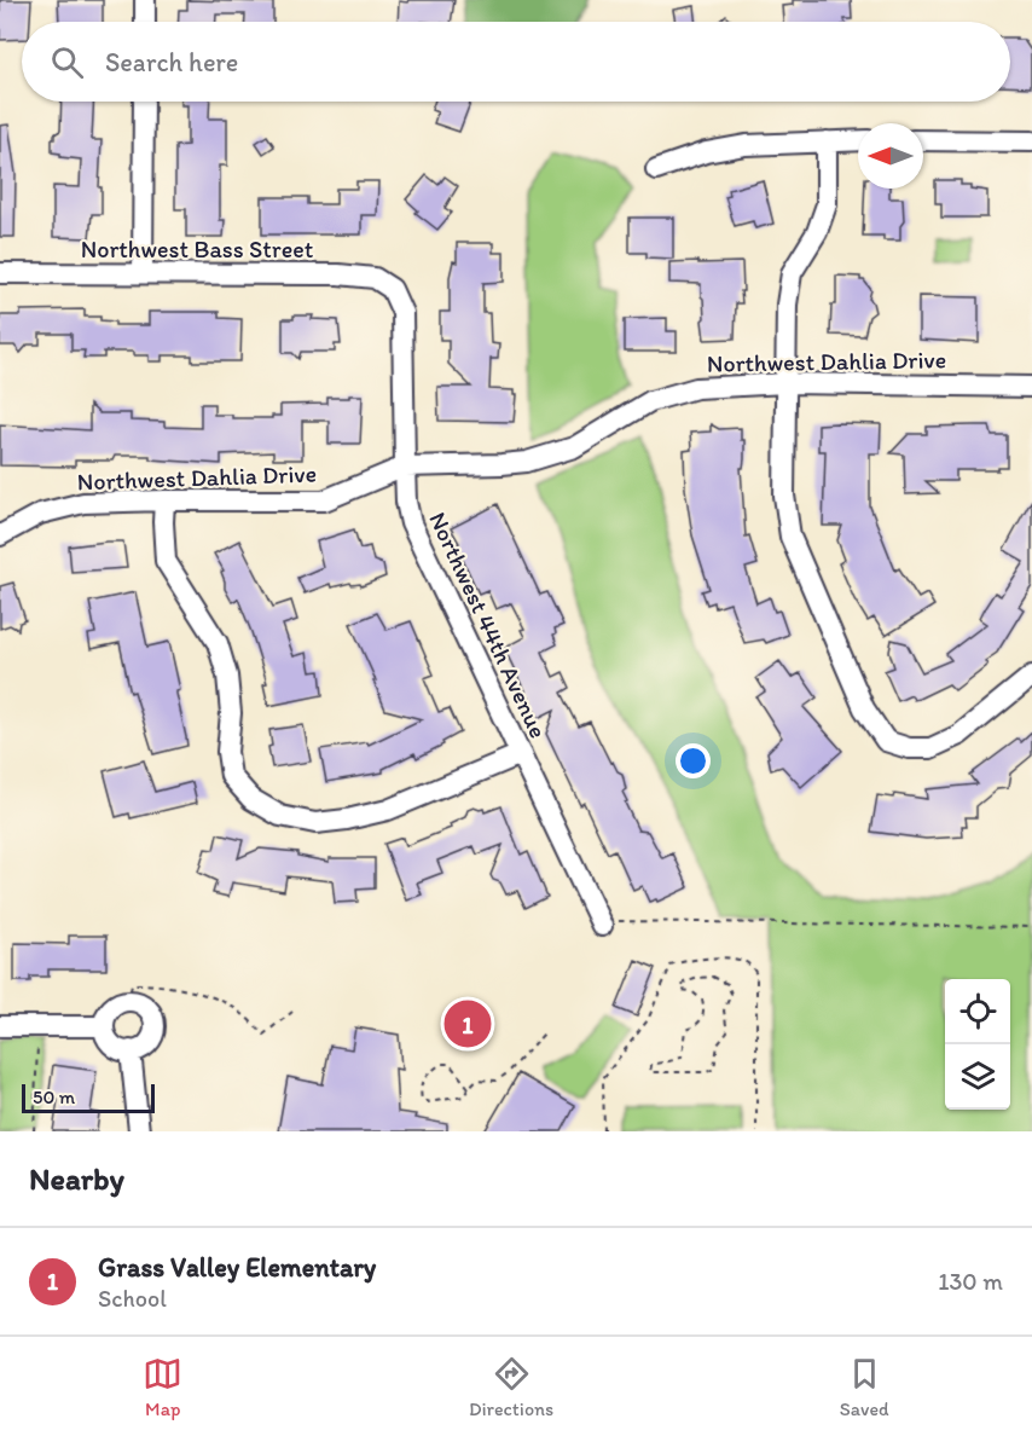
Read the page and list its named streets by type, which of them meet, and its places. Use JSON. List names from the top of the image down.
{
  "streets": {
    "street": ["Northwest Bass Street", "Northwest Dahlia Drive", "Northwest 44th Avenue"]
  },
  "crossings": [
    ["Northwest Bass Street", "Northwest 44th Avenue"],
    ["Northwest Dahlia Drive", "Northwest 44th Avenue"]
  ],
  "scale_bar": "50 m",
  "north": "left",
  "page": {
    "search": "Search here",
    "pins": "1",
    "scale": "50 m",
    "heading": "Nearby",
    "list": [
      {
        "mark": "1",
        "name": "Grass Valley Elementary",
        "note": "School",
        "value": "130 m"
      }
    ],
    "nav": ["Map", "Directions", "Saved"]
  }
}
